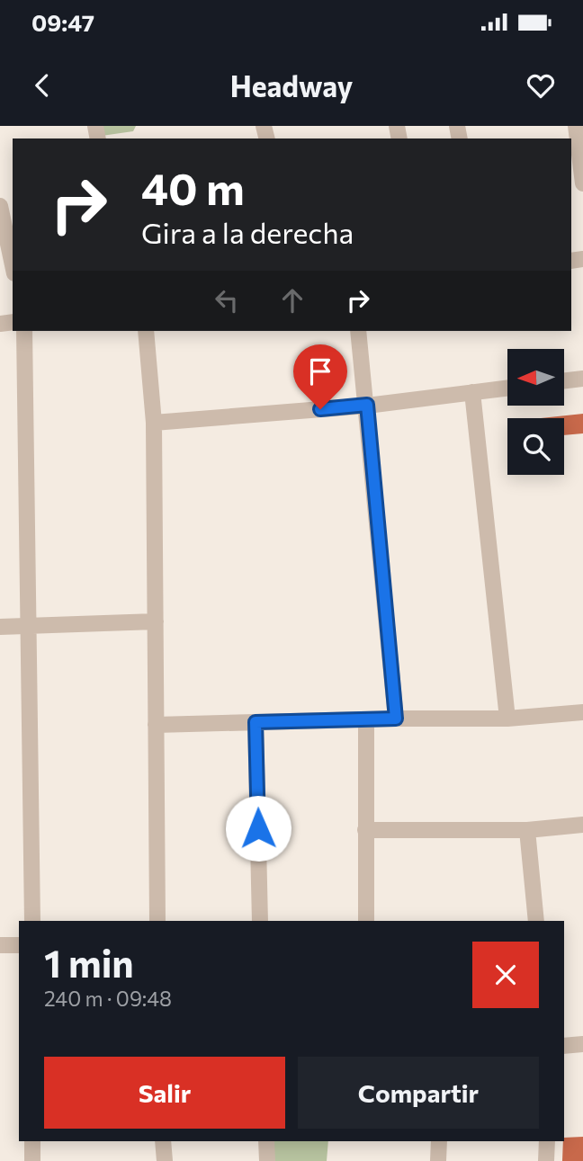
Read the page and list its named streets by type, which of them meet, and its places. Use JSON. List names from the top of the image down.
{
  "north": "left",
  "page": {
    "status": "09:47",
    "header": "Headway",
    "turn": ["40 m", "Gira a la derecha"],
    "heading": ["1 min", "240 m · 09:48"],
    "buttons": ["Salir", "Compartir"]
  }
}
